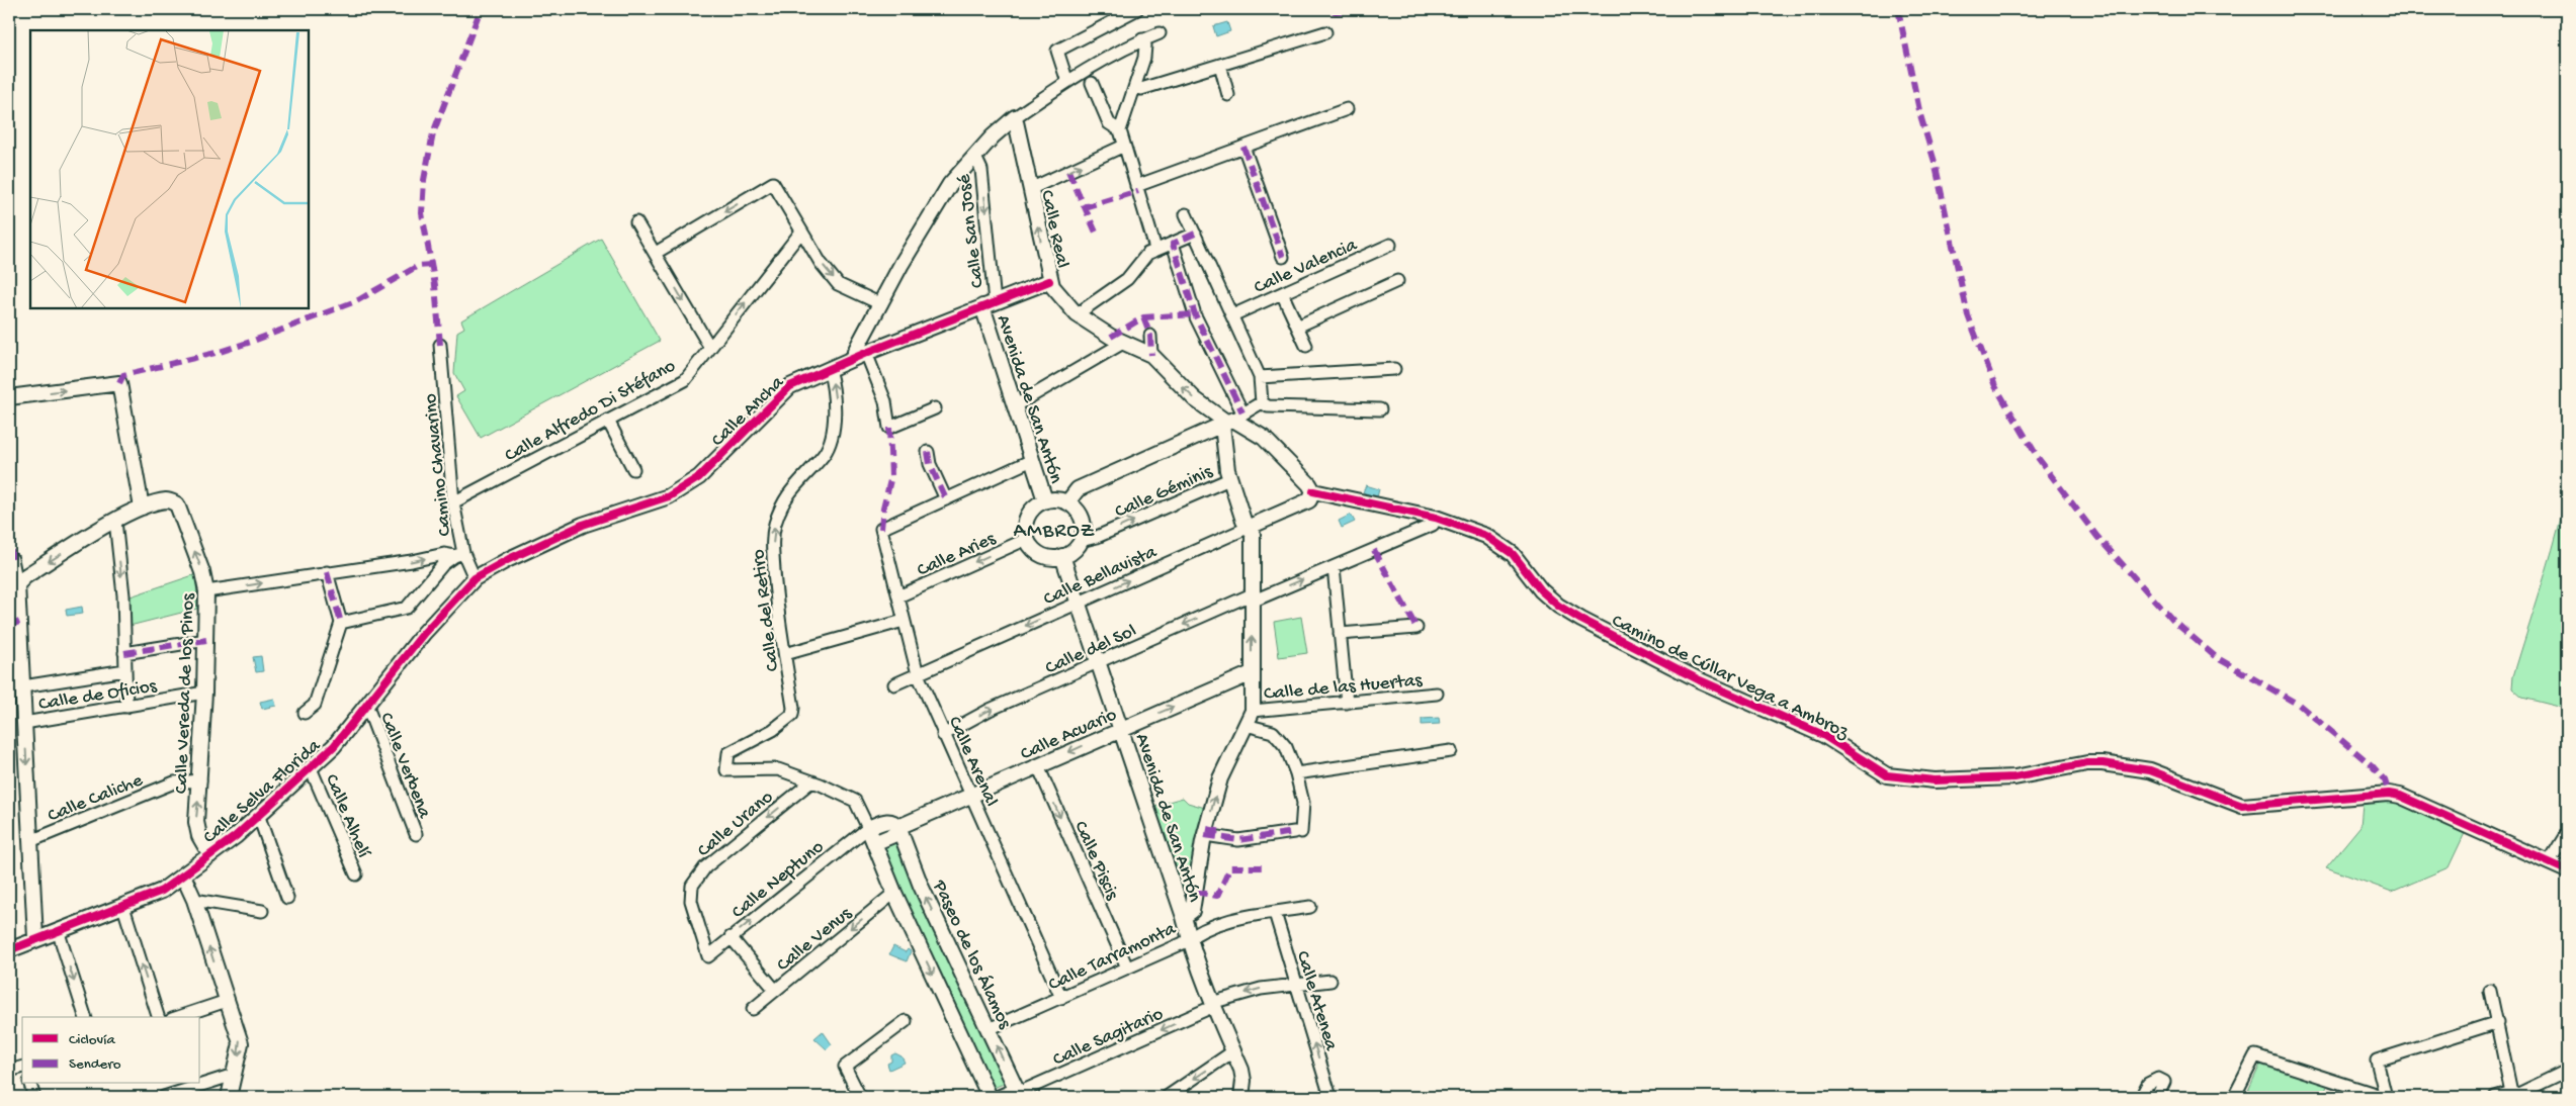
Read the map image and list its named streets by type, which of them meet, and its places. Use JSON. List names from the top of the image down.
{
  "streets": {
    "street": [
      "Calle Real",
      "Calle San José",
      "Calle Valencia",
      "Avenida de San Antón",
      "Calle Alfredo Di Stéfano",
      "Calle Ancha",
      "Camino Chavarino",
      "Calle Géminis",
      "Calle Aries",
      "Calle Bellavista",
      "Calle del Retiro",
      "Calle del Sol",
      "Camino de Cúllar Vega a Ambroz",
      "Calle de las Huertas",
      "Calle de Oficios",
      "Calle Vereda de los Pinos",
      "Calle Acuario",
      "Calle Arenal",
      "Calle Verbena",
      "Calle Selva Florida",
      "Calle Caliche",
      "Calle Alhelí",
      "Calle Urano",
      "Calle Piscis",
      "Calle Neptuno",
      "Calle Venus",
      "Paseo de los Álamos",
      "Calle Tarramonta",
      "Calle Atenea",
      "Calle Sagitario"
    ]
  },
  "crossings": [
    ["Calle Real", "Calle Ancha"],
    ["Calle Real", "Calle Bellavista"],
    ["Calle Real", "Camino de Cúllar Vega a Ambroz"],
    ["Calle San José", "Avenida de San Antón"],
    ["Calle San José", "Calle Ancha"],
    ["Avenida de San Antón", "Calle Ancha"],
    ["Avenida de San Antón", "Calle Géminis"],
    ["Avenida de San Antón", "Calle Aries"],
    ["Avenida de San Antón", "Calle Bellavista"],
    ["Avenida de San Antón", "Calle del Sol"],
    ["Avenida de San Antón", "Calle Acuario"],
    ["Avenida de San Antón", "Calle Tarramonta"],
    ["Avenida de San Antón", "Calle Sagitario"],
    ["Calle Alfredo Di Stéfano", "Camino Chavarino"],
    ["Calle Ancha", "Camino Chavarino"],
    ["Calle Ancha", "Calle del Retiro"],
    ["Calle Ancha", "Calle Selva Florida"],
    ["Camino Chavarino", "Calle Selva Florida"],
    ["Calle Géminis", "Calle Aries"],
    ["Calle Aries", "Calle Arenal"],
    ["Calle Bellavista", "Camino de Cúllar Vega a Ambroz"],
    ["Calle Bellavista", "Calle Arenal"],
    ["Calle del Retiro", "Calle Urano"],
    ["Calle del Sol", "Camino de Cúllar Vega a Ambroz"],
    ["Calle del Sol", "Calle Arenal"],
    ["Calle de Oficios", "Calle Vereda de los Pinos"],
    ["Calle Vereda de los Pinos", "Calle Selva Florida"],
    ["Calle Vereda de los Pinos", "Calle Caliche"],
    ["Calle Acuario", "Calle Arenal"],
    ["Calle Acuario", "Calle Piscis"],
    ["Calle Acuario", "Paseo de los Álamos"],
    ["Calle Arenal", "Calle Tarramonta"],
    ["Calle Verbena", "Calle Selva Florida"],
    ["Calle Selva Florida", "Calle Alhelí"],
    ["Calle Urano", "Calle Neptuno"],
    ["Calle Piscis", "Calle Tarramonta"],
    ["Paseo de los Álamos", "Calle Tarramonta"],
    ["Paseo de los Álamos", "Calle Sagitario"],
    ["Calle Tarramonta", "Calle Atenea"],
    ["Calle Atenea", "Calle Sagitario"]
  ],
  "one_way": [
    "Calle San José",
    "Calle del Retiro",
    "Calle Vereda de los Pinos",
    "Calle Urano",
    "Calle Piscis",
    "Calle Neptuno",
    "Calle Venus",
    "Calle Atenea",
    "Calle Sagitario"
  ],
  "districts": ["AMBROZ"],
  "legend": ["Ciclovía", "Sendero"]
}
